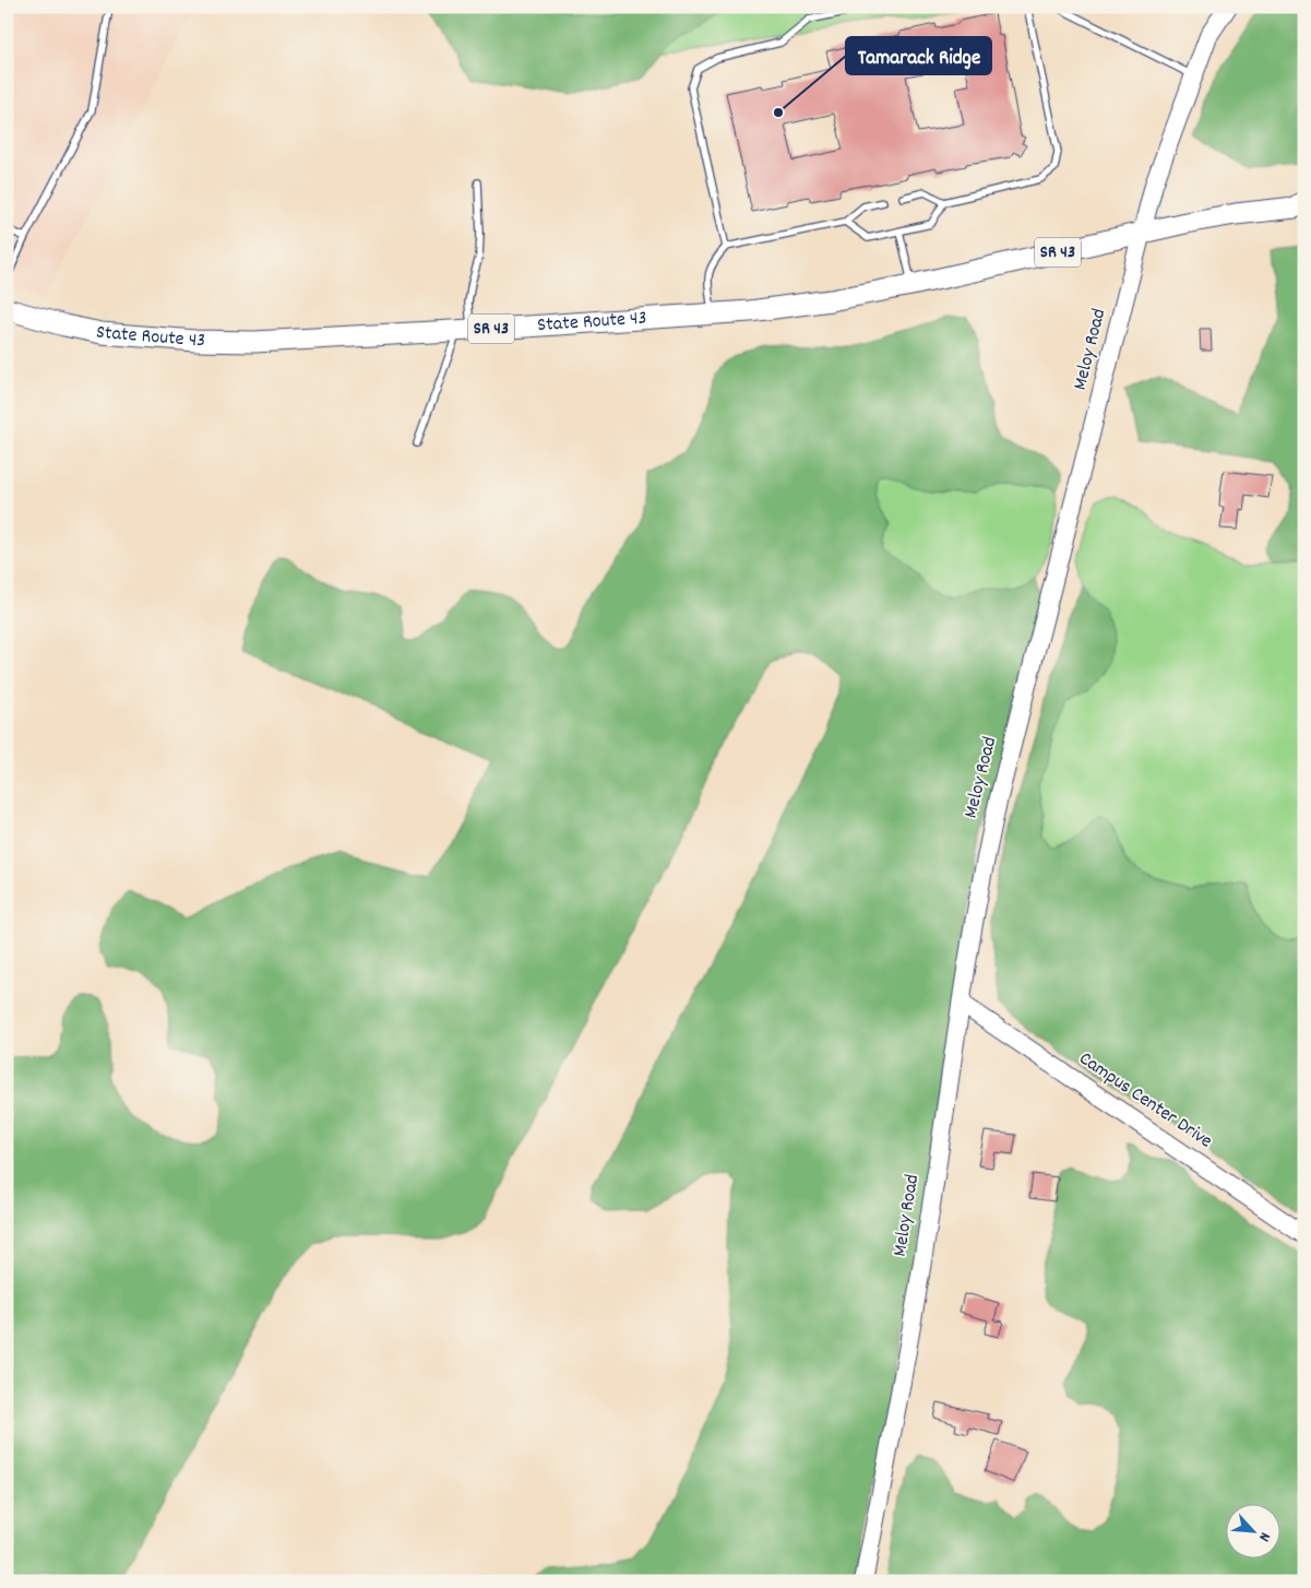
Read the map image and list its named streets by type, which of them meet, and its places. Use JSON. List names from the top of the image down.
{
  "streets": {
    "main road": ["SR 43", "State Route 43"],
    "street": ["Meloy Road", "Campus Center Drive"]
  },
  "crossings": [
    ["SR 43", "State Route 43"],
    ["SR 43", "Meloy Road"],
    ["State Route 43", "Meloy Road"],
    ["Meloy Road", "Campus Center Drive"]
  ],
  "places": ["Tamarack Ridge"],
  "north": "bottom right"
}
